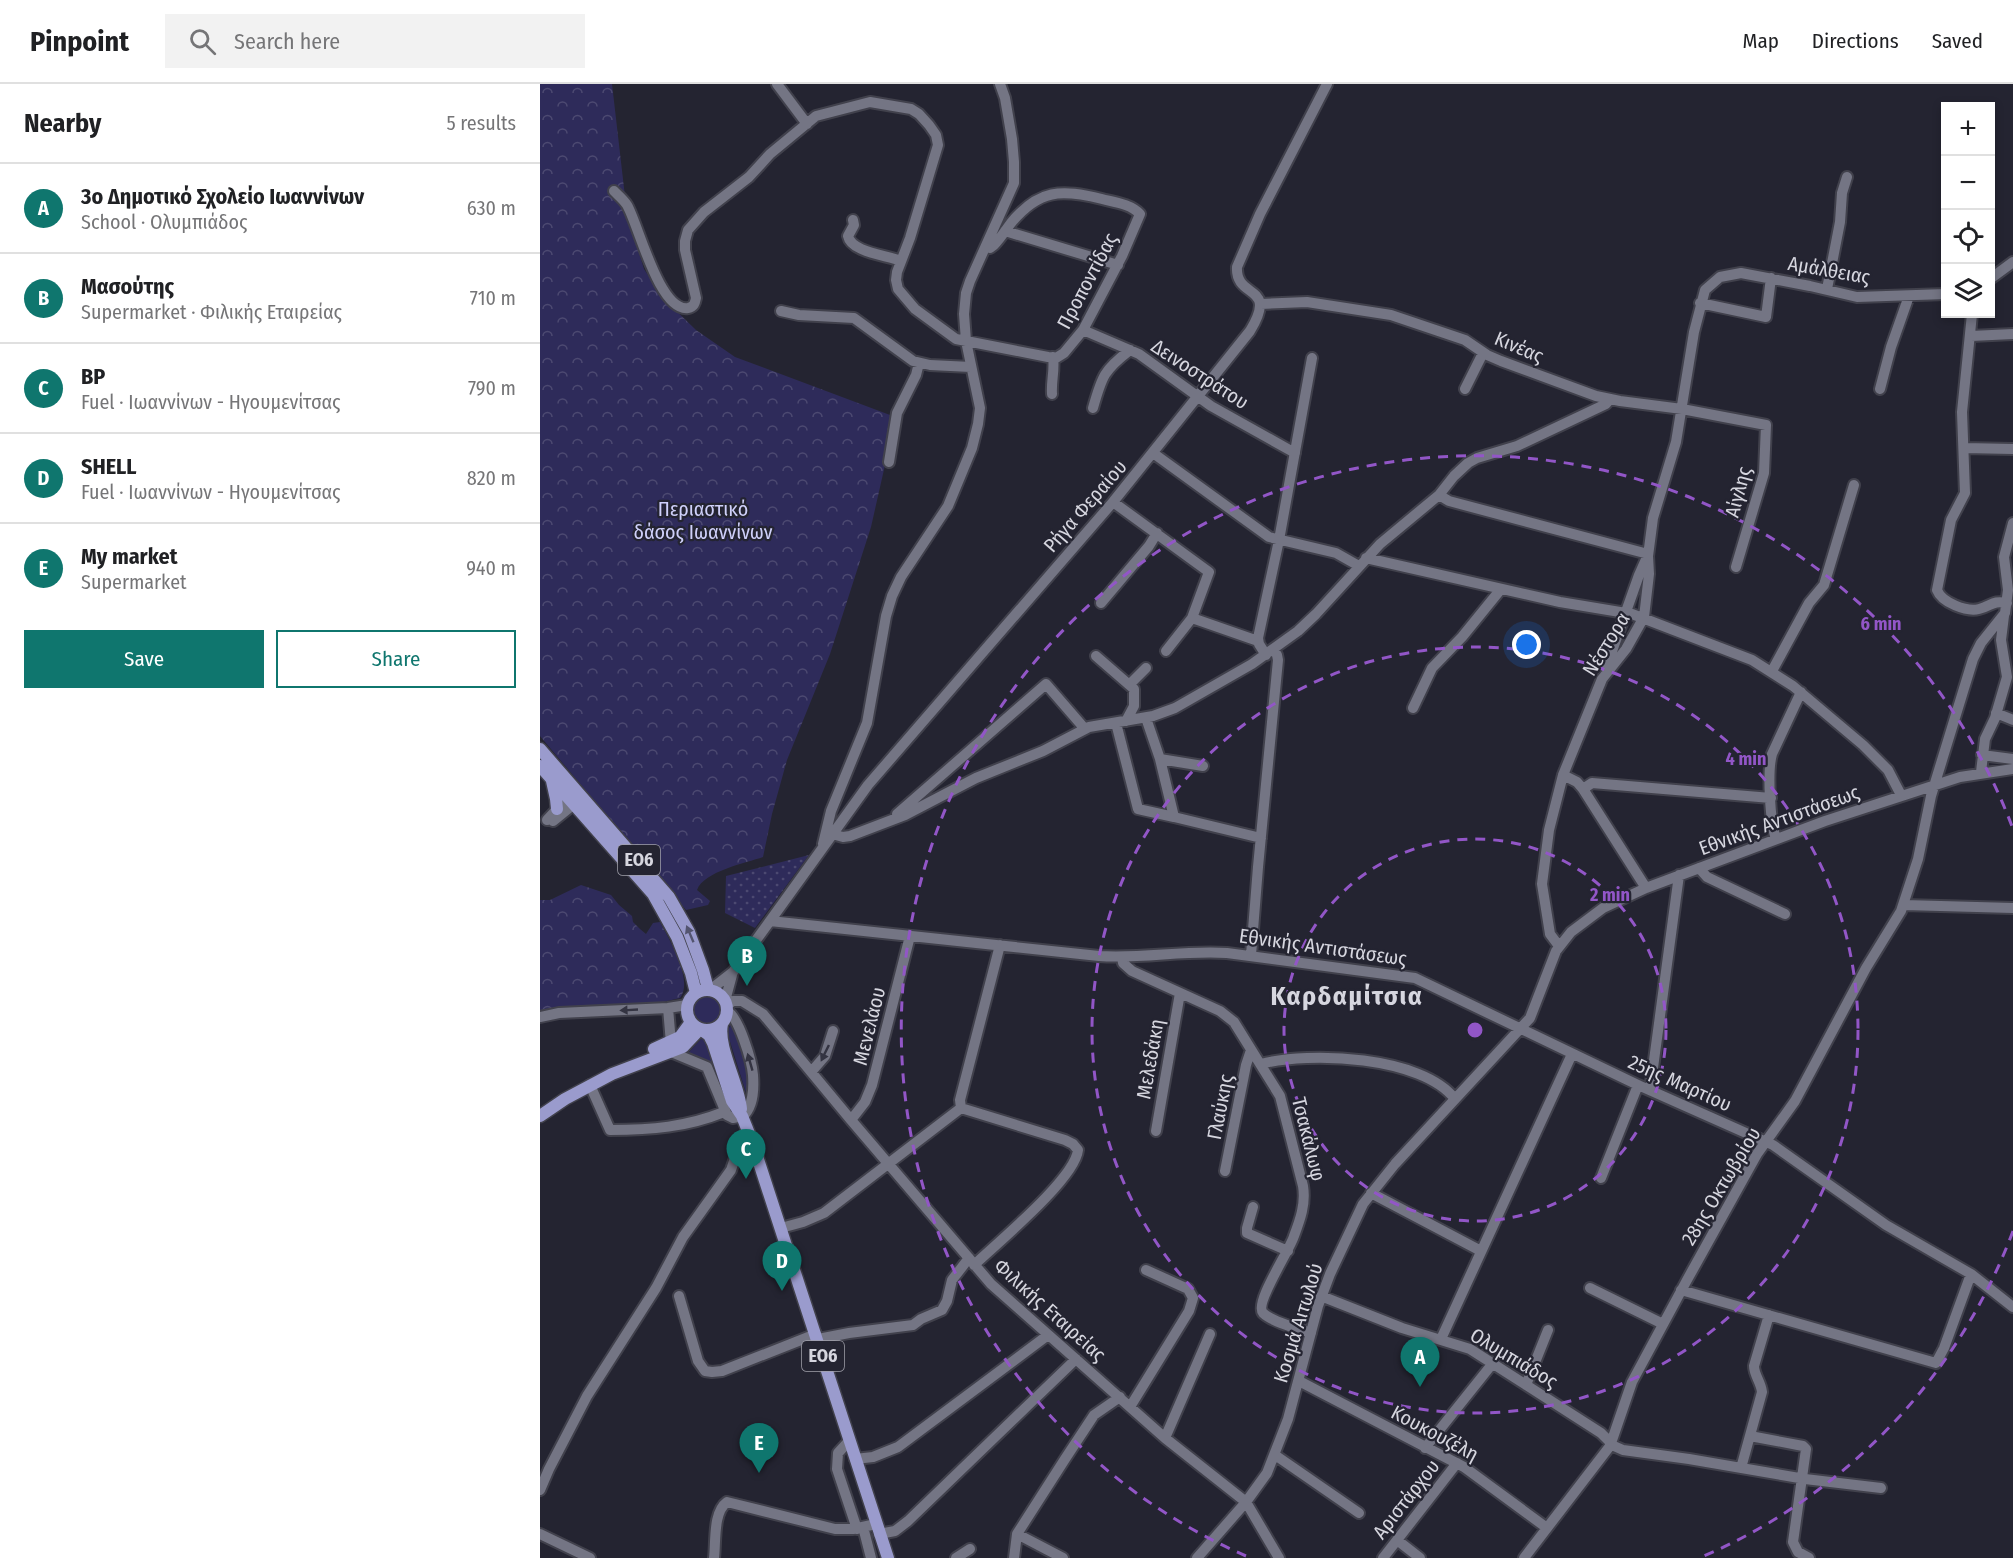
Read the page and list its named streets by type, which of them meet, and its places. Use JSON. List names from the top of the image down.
{
  "streets": {
    "main road": ["ΕΟ6"],
    "street": [
      "Αμάλθειας",
      "Προποντίδας",
      "Κινέας",
      "Δεινοστράτου",
      "Αίγλης",
      "Ρήγα Φεραίου",
      "Νέστορα",
      "Εθνικής Αντιστάσεως",
      "Μενελάου",
      "Μελεδάκη",
      "25ης Μαρτίου",
      "Γλαύκης",
      "Τσακάλωφ",
      "28ης Οκτωβρίου",
      "Φιλικής Εταιρείας",
      "Κοσμά Αιτωλού",
      "Ολυμπιάδος",
      "Κουκουζέλη",
      "Αριστάρχου"
    ]
  },
  "crossings": [
    ["Αμάλθειας", "Νέστορα"],
    ["Προποντίδας", "Δεινοστράτου"],
    ["Κινέας", "Αίγλης"],
    ["Κινέας", "Ρήγα Φεραίου"],
    ["Κινέας", "Νέστορα"],
    ["Δεινοστράτου", "Ρήγα Φεραίου"],
    ["Ρήγα Φεραίου", "Εθνικής Αντιστάσεως"],
    ["Νέστορα", "Εθνικής Αντιστάσεως"],
    ["Εθνικής Αντιστάσεως", "Μενελάου"],
    ["Εθνικής Αντιστάσεως", "25ης Μαρτίου"],
    ["Εθνικής Αντιστάσεως", "Τσακάλωφ"],
    ["Εθνικής Αντιστάσεως", "28ης Οκτωβρίου"],
    ["Εθνικής Αντιστάσεως", "Κοσμά Αιτωλού"],
    ["ΕΟ6", "Φιλικής Εταιρείας"],
    ["Μενελάου", "Φιλικής Εταιρείας"],
    ["Μελεδάκη", "Τσακάλωφ"],
    ["25ης Μαρτίου", "28ης Οκτωβρίου"],
    ["25ης Μαρτίου", "Κοσμά Αιτωλού"],
    ["Γλαύκης", "Τσακάλωφ"],
    ["Τσακάλωφ", "Κοσμά Αιτωλού"],
    ["28ης Οκτωβρίου", "Ολυμπιάδος"],
    ["28ης Οκτωβρίου", "Κουκουζέλη"],
    ["Φιλικής Εταιρείας", "Κοσμά Αιτωλού"],
    ["Κοσμά Αιτωλού", "Ολυμπιάδος"],
    ["Κοσμά Αιτωλού", "Κουκουζέλη"],
    ["Κουκουζέλη", "Αριστάρχου"]
  ],
  "districts": ["Καρδαμίτσια"],
  "parks": ["Περιαστικό δάσος Ιωαννίνων"],
  "page": {
    "header": "Pinpoint",
    "search": "Search here",
    "nav": ["Map", "Directions", "Saved"],
    "heading": ["Nearby", "5 results"],
    "map_buttons": ["+", "−"],
    "list": [
      {
        "mark": "A",
        "name": "3ο Δημοτικό Σχολείο Ιωαννίνων",
        "note": "School · Ολυμπιάδος",
        "value": "630 m"
      },
      {
        "mark": "B",
        "name": "Μασούτης",
        "note": "Supermarket · Φιλικής Εταιρείας",
        "value": "710 m"
      },
      {
        "mark": "C",
        "name": "BP",
        "note": "Fuel · Ιωαννίνων - Ηγουμενίτσας",
        "value": "790 m"
      },
      {
        "mark": "D",
        "name": "SHELL",
        "note": "Fuel · Ιωαννίνων - Ηγουμενίτσας",
        "value": "820 m"
      },
      {
        "mark": "E",
        "name": "My market",
        "note": "Supermarket",
        "value": "940 m"
      }
    ],
    "buttons": ["Save", "Share"],
    "pins": [
      "B",
      "C",
      "D",
      "A",
      "E"
    ]
  },
  "rings": ["6 min", "4 min", "2 min"]
}
